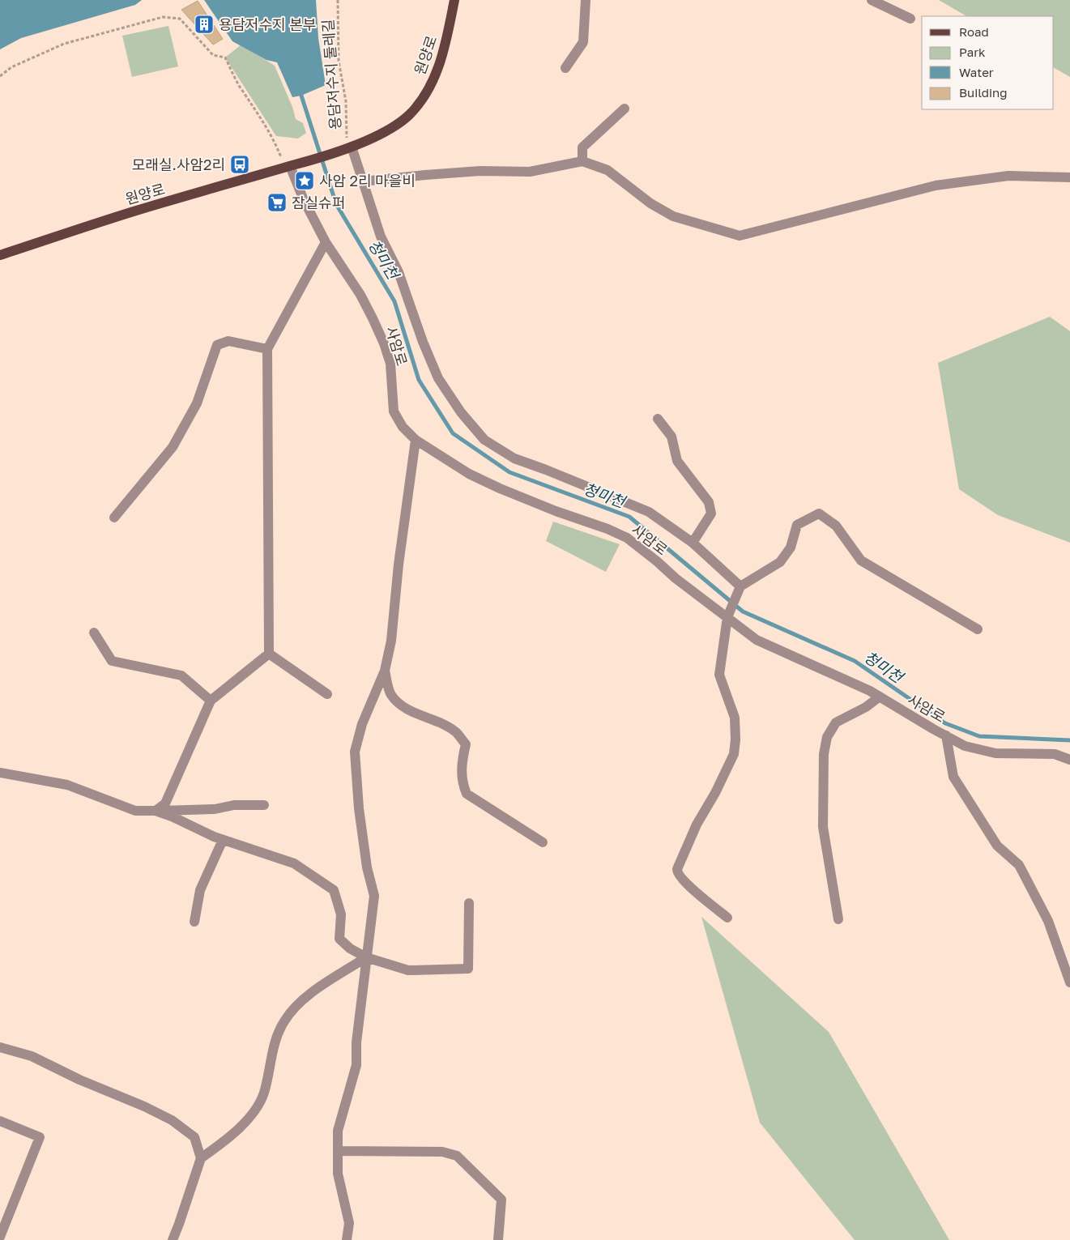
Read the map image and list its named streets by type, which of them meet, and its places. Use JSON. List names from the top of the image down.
{
  "streets": {
    "main road": ["원양로"],
    "street": ["사암로"],
    "path": ["용담저수지 둘레길"]
  },
  "crossings": [
    ["원양로", "용담저수지 둘레길"],
    ["원양로", "사암로"]
  ],
  "water": ["청미천"],
  "places": {
    "building": ["용담저수지 본부"],
    "bus stop": ["모래실.사암2리"],
    "place": ["사암 2리 마을비"],
    "supermarket": ["잠실슈퍼"]
  },
  "legend": [
    "Road",
    "Park",
    "Water",
    "Building"
  ]
}
